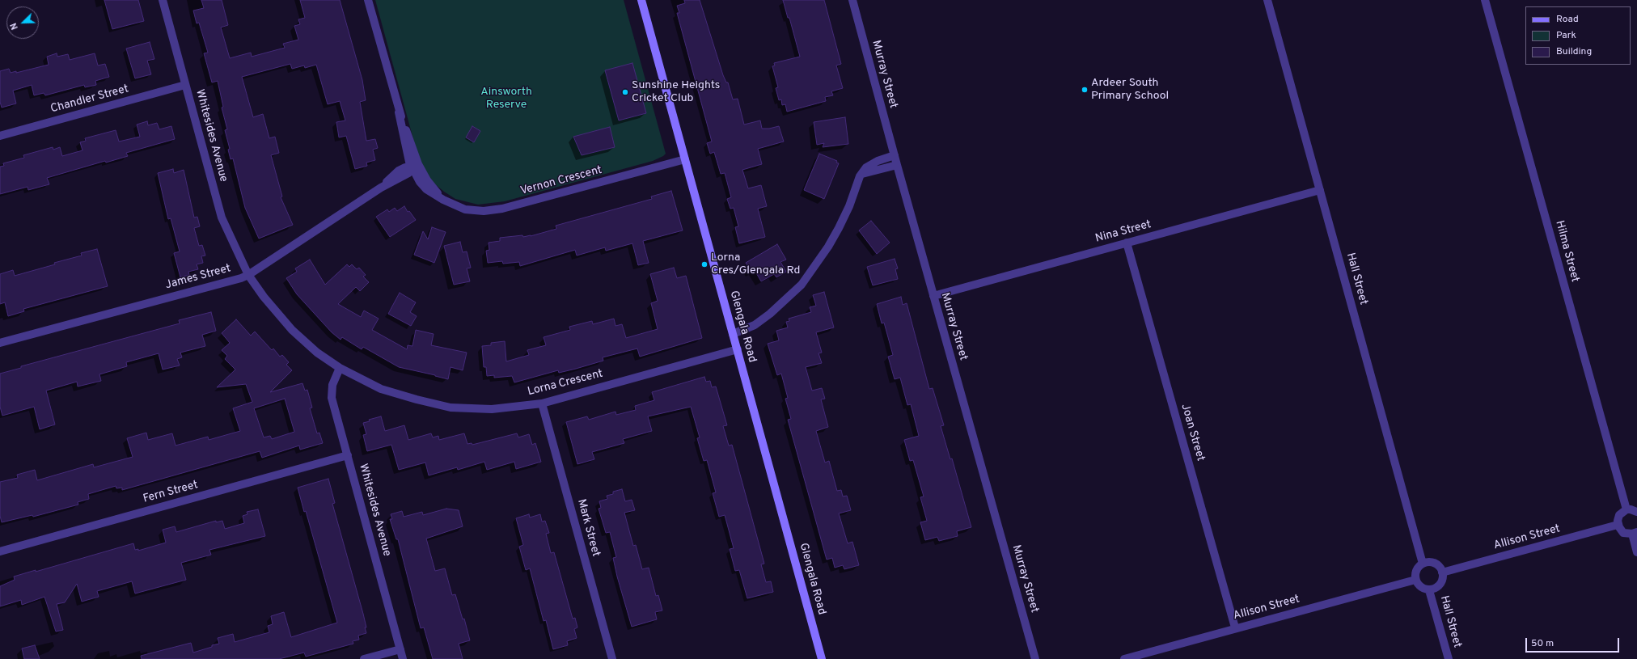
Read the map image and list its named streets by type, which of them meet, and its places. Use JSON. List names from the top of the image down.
{
  "streets": {
    "street": [
      "Murray Street",
      "Chandler Street",
      "Whitesides Avenue",
      "Vernon Crescent",
      "Nina Street",
      "Hilma Street",
      "James Street",
      "Hall Street",
      "Glengala Road",
      "Lorna Crescent",
      "Joan Street",
      "Fern Street",
      "Mark Street",
      "Allison Street"
    ]
  },
  "crossings": [
    ["Murray Street", "Nina Street"],
    ["Chandler Street", "Whitesides Avenue"],
    ["Whitesides Avenue", "James Street"],
    ["Whitesides Avenue", "Lorna Crescent"],
    ["Whitesides Avenue", "Fern Street"],
    ["Vernon Crescent", "James Street"],
    ["Vernon Crescent", "Glengala Road"],
    ["Nina Street", "Hall Street"],
    ["Nina Street", "Joan Street"],
    ["James Street", "Lorna Crescent"],
    ["Hall Street", "Allison Street"],
    ["Glengala Road", "Lorna Crescent"],
    ["Lorna Crescent", "Mark Street"],
    ["Joan Street", "Allison Street"]
  ],
  "parks": ["Ainsworth Reserve"],
  "places": ["Ardeer South Primary School", "Sunshine Heights Cricket Club", "Lorna Cres/Glengala Rd"],
  "legend": ["Road", "Park", "Building"],
  "scale_bar": "50 m",
  "north": "bottom left"
}
